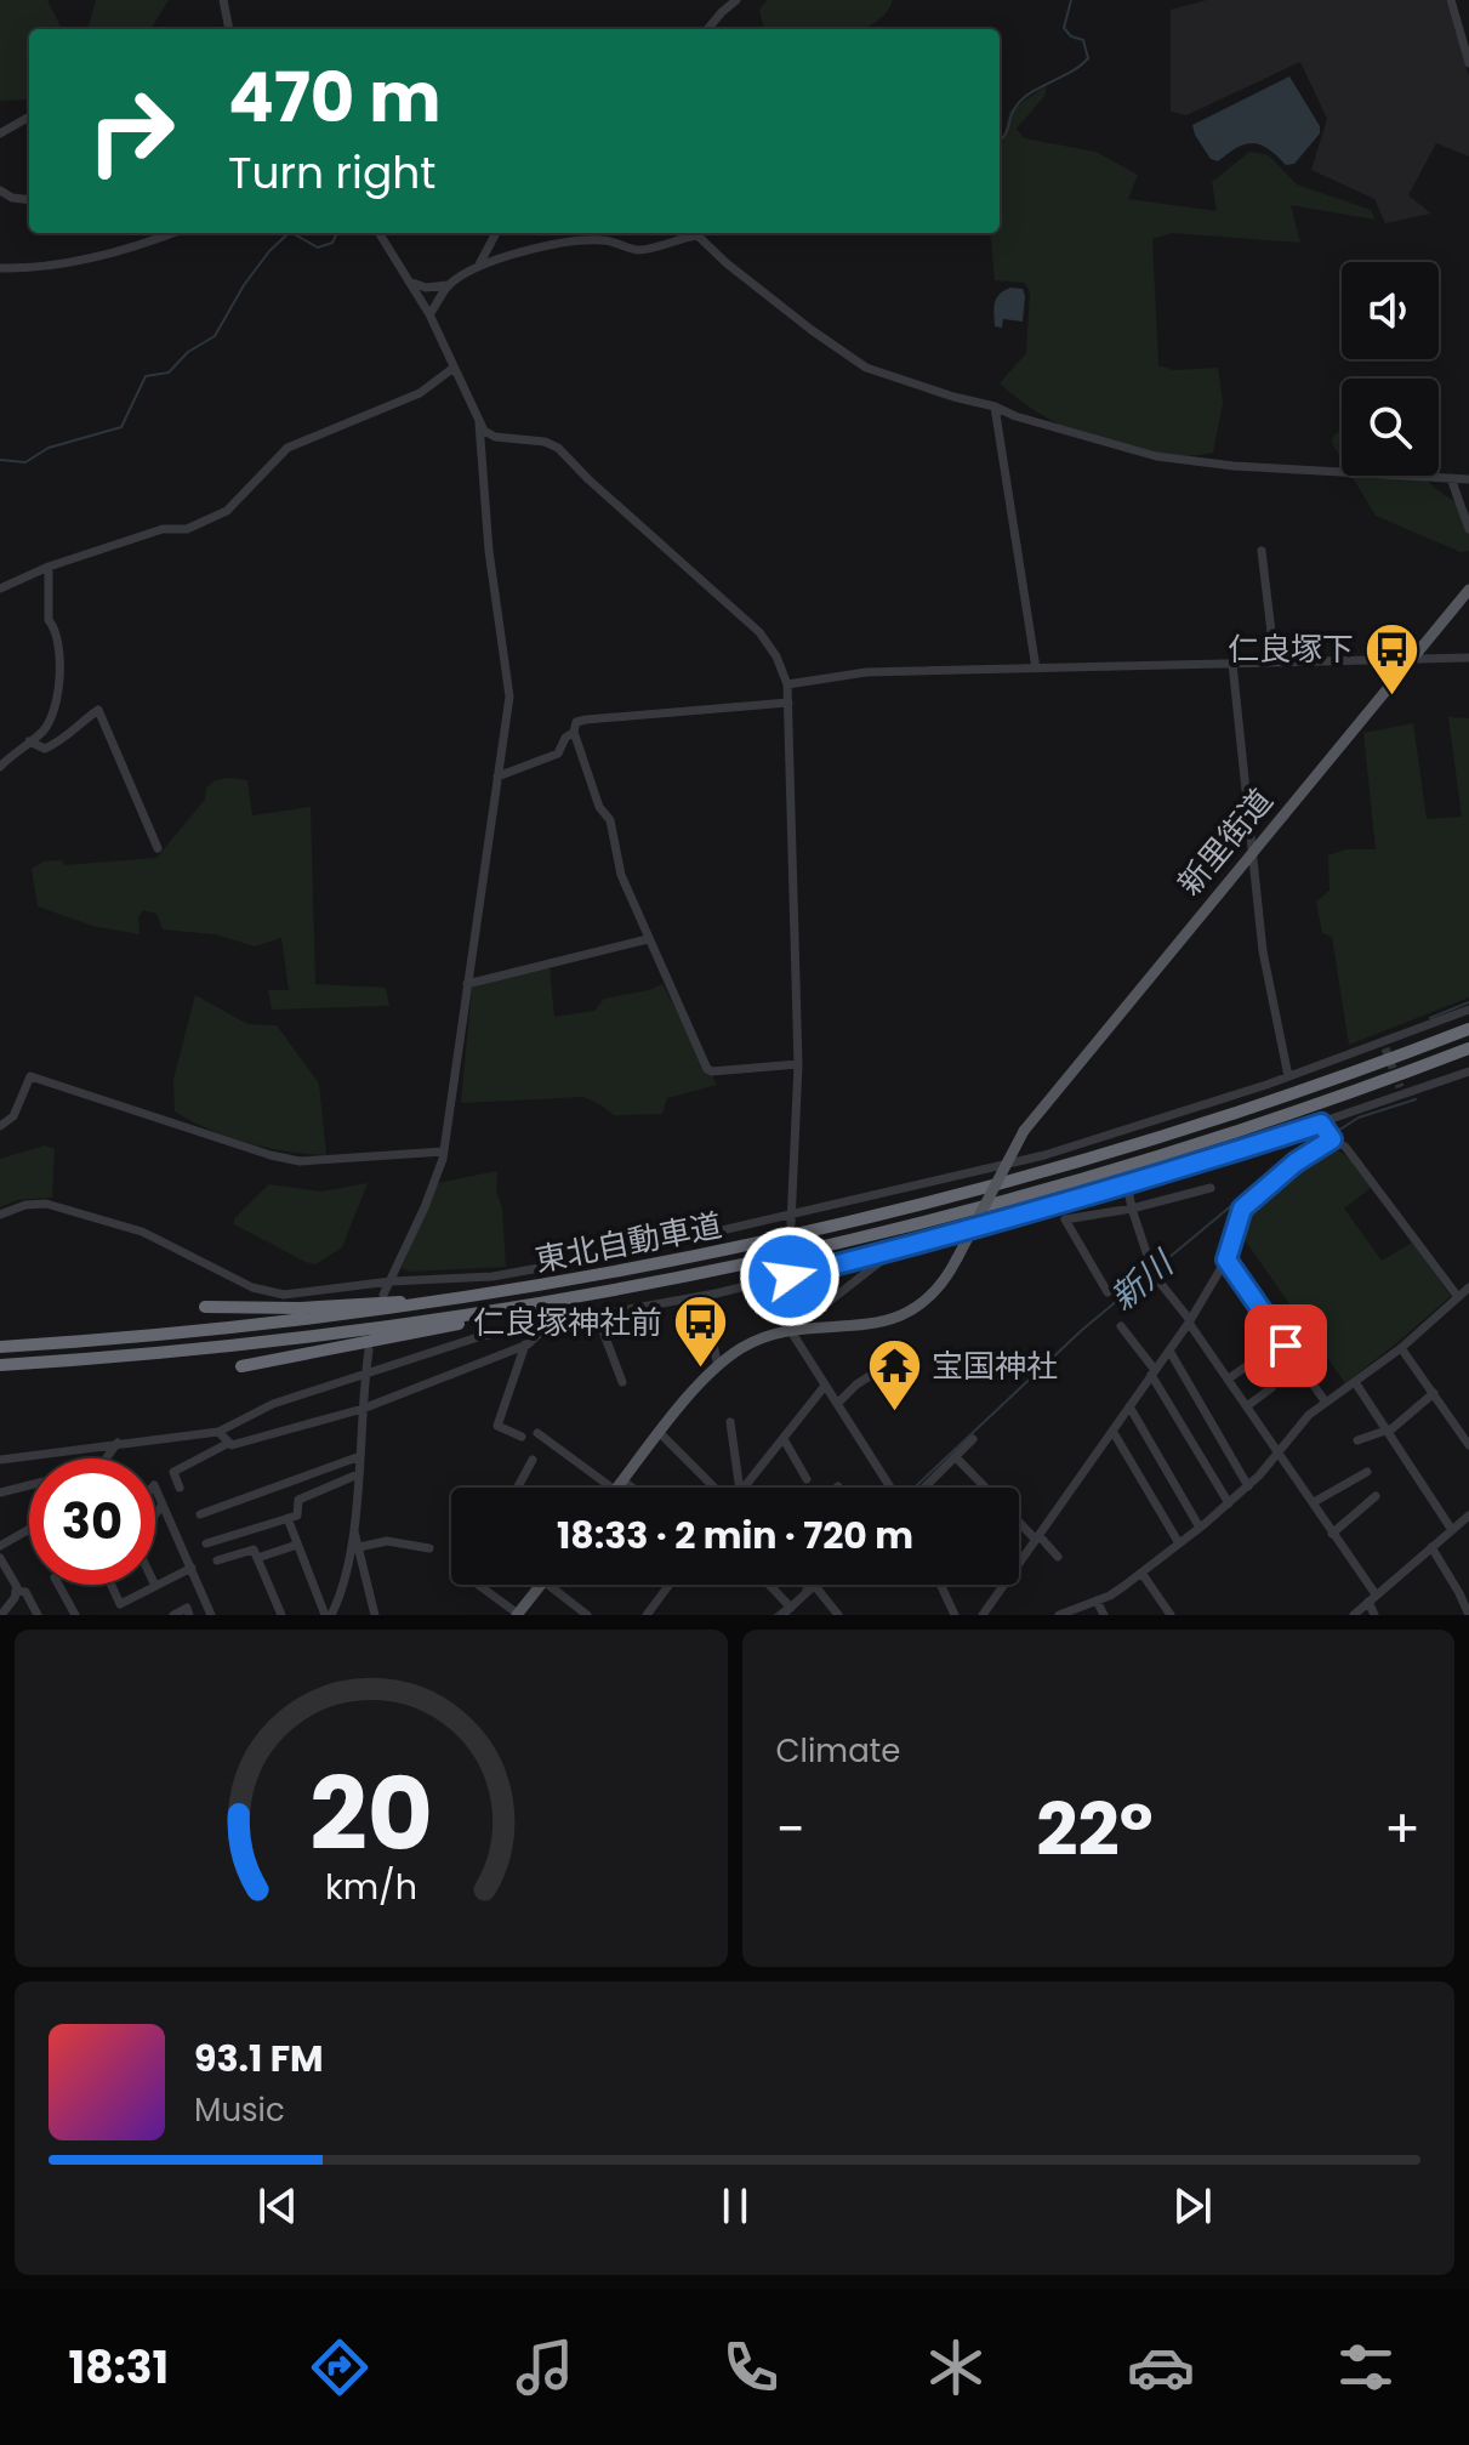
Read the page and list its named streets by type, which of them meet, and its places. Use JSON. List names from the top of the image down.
{
  "streets": {
    "highway": ["東北自動車道"],
    "main road": ["新里街道"]
  },
  "water": ["新川"],
  "places": {
    "bus stop": ["仁良塚下", "仁良塚神社前"],
    "temple": ["宝国神社"]
  },
  "page": {
    "turn": ["470 m", "Turn right"],
    "limit": "30",
    "trip": "18:33 · 2 min · 720 m",
    "tile": "Climate",
    "heat": ["−", "22°", "+"],
    "song": ["93.1 FM", "Music"],
    "tabs": "18:31",
    "gauge": ["20", "km/h"]
  }
}
